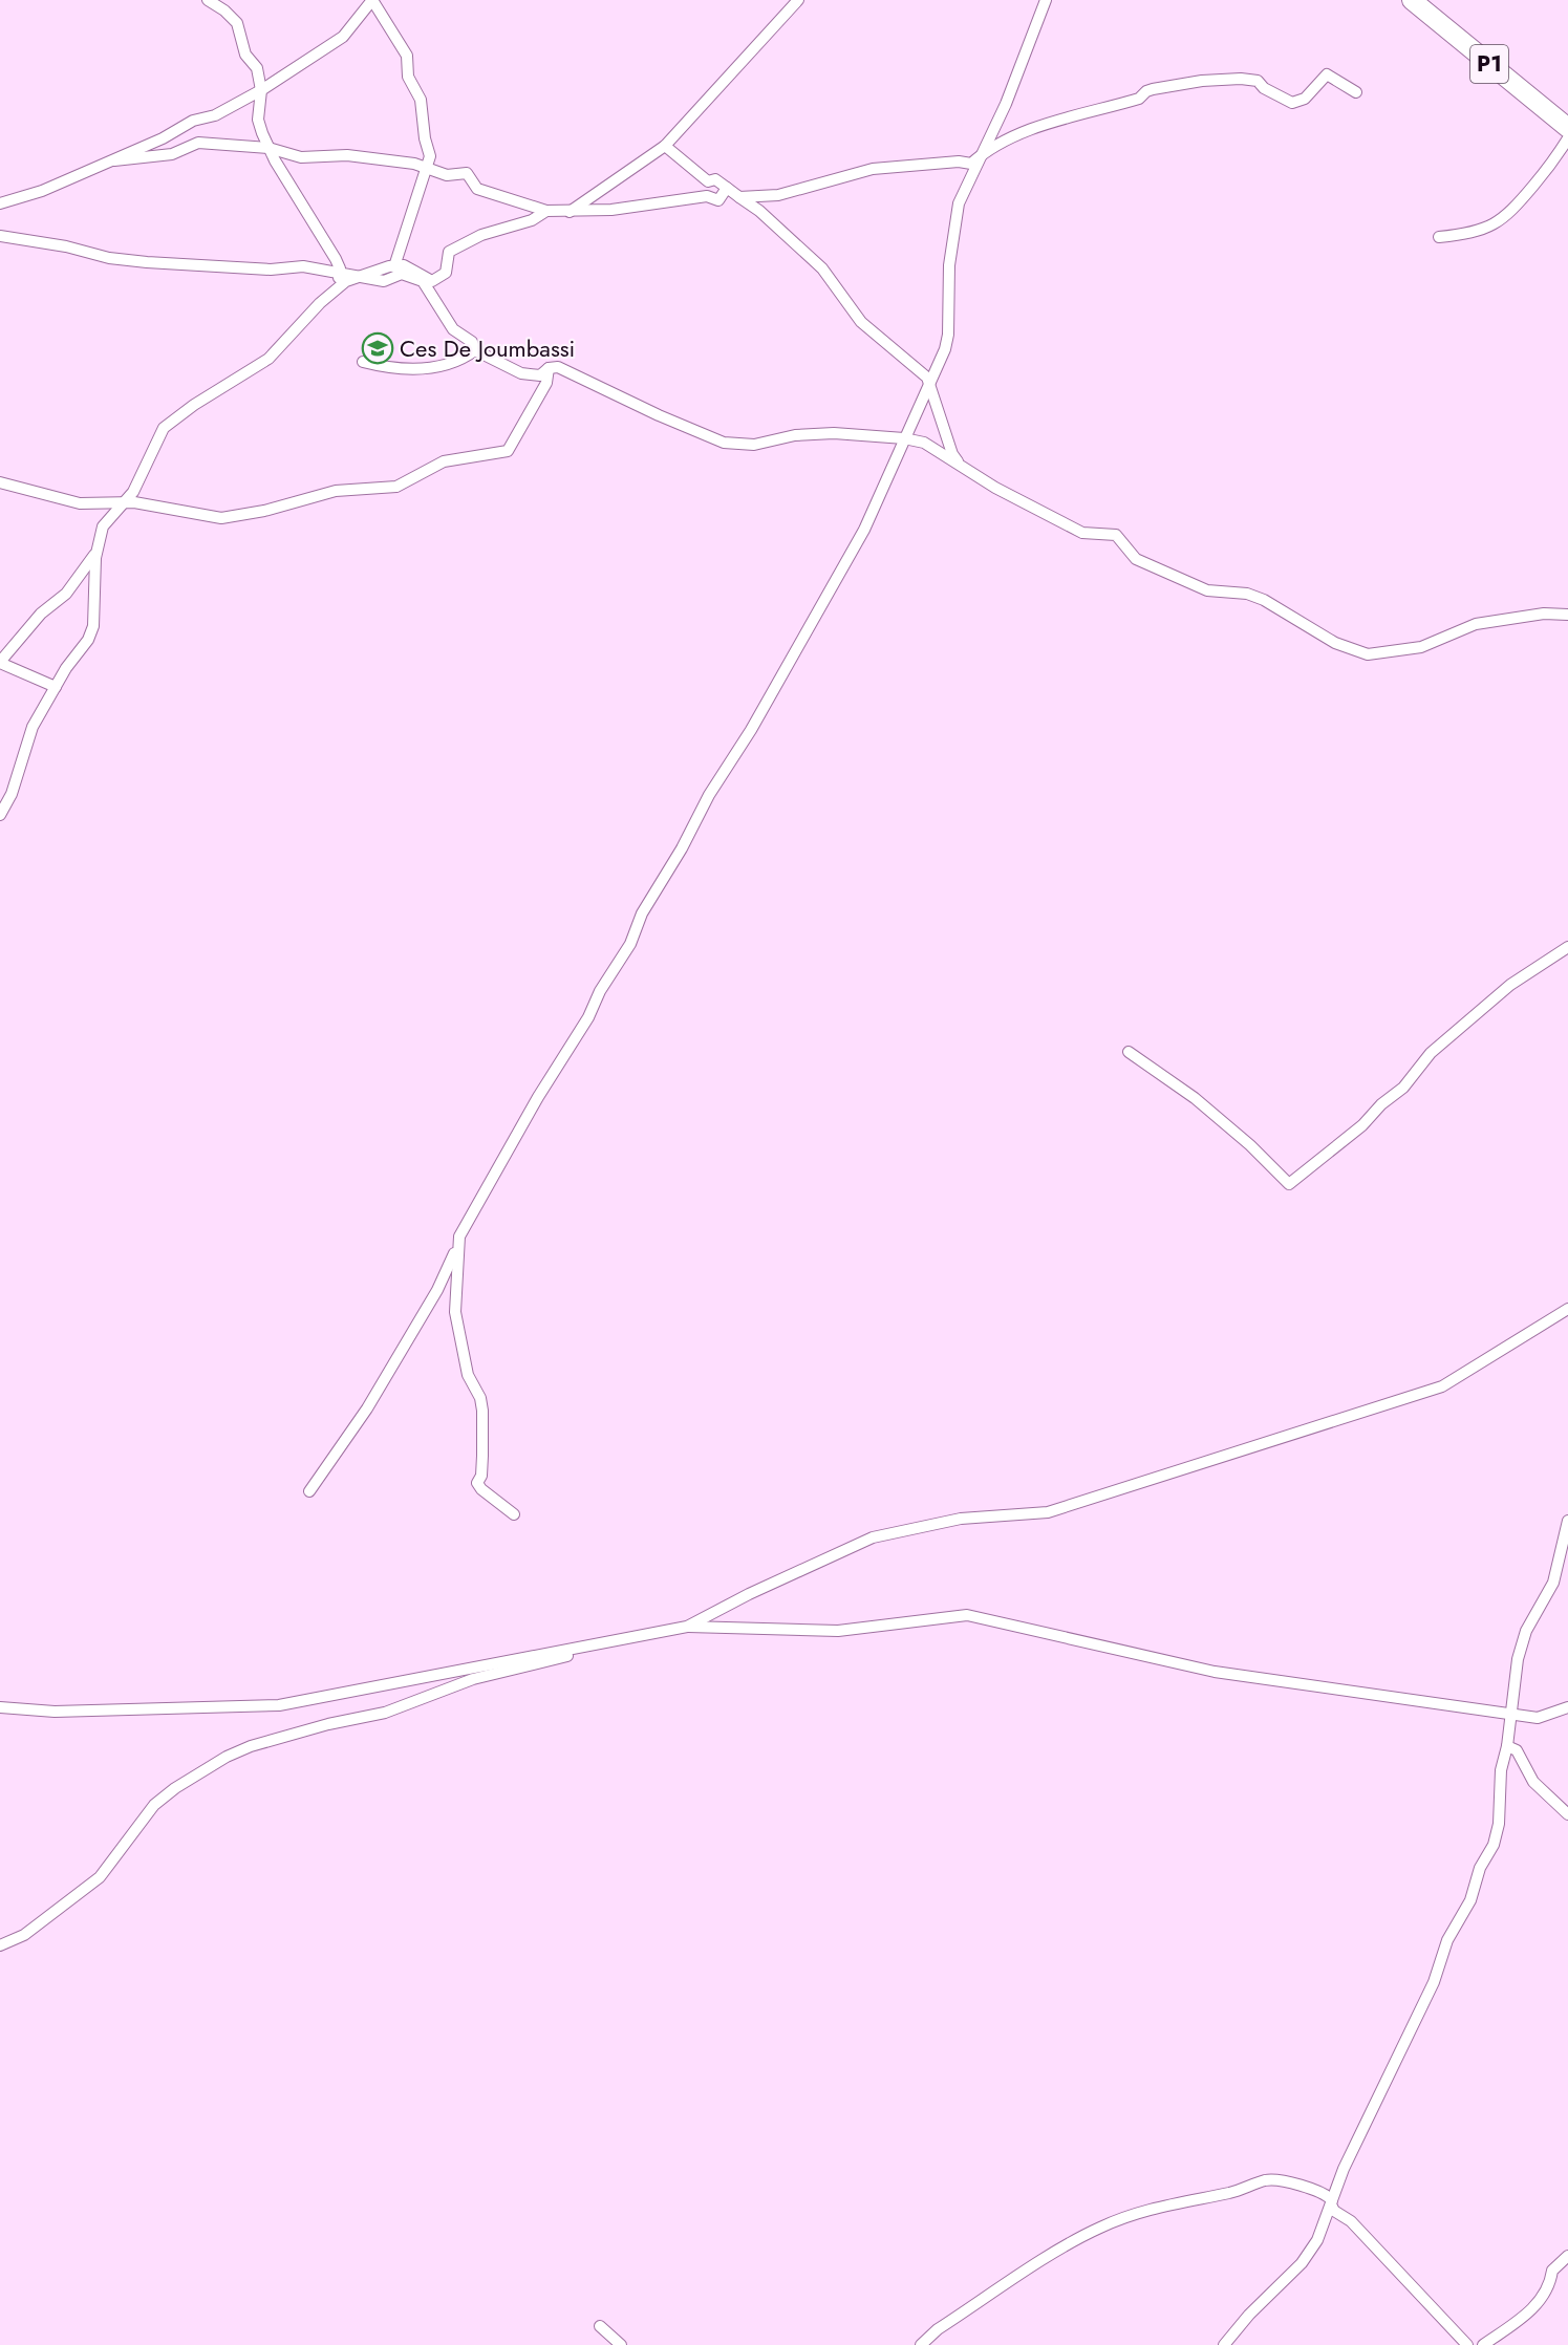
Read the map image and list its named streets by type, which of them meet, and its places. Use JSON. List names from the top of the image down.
{
  "streets": {
    "main road": ["P1"]
  },
  "places": {
    "school or university": ["Ces De Joumbassi"]
  }
}
